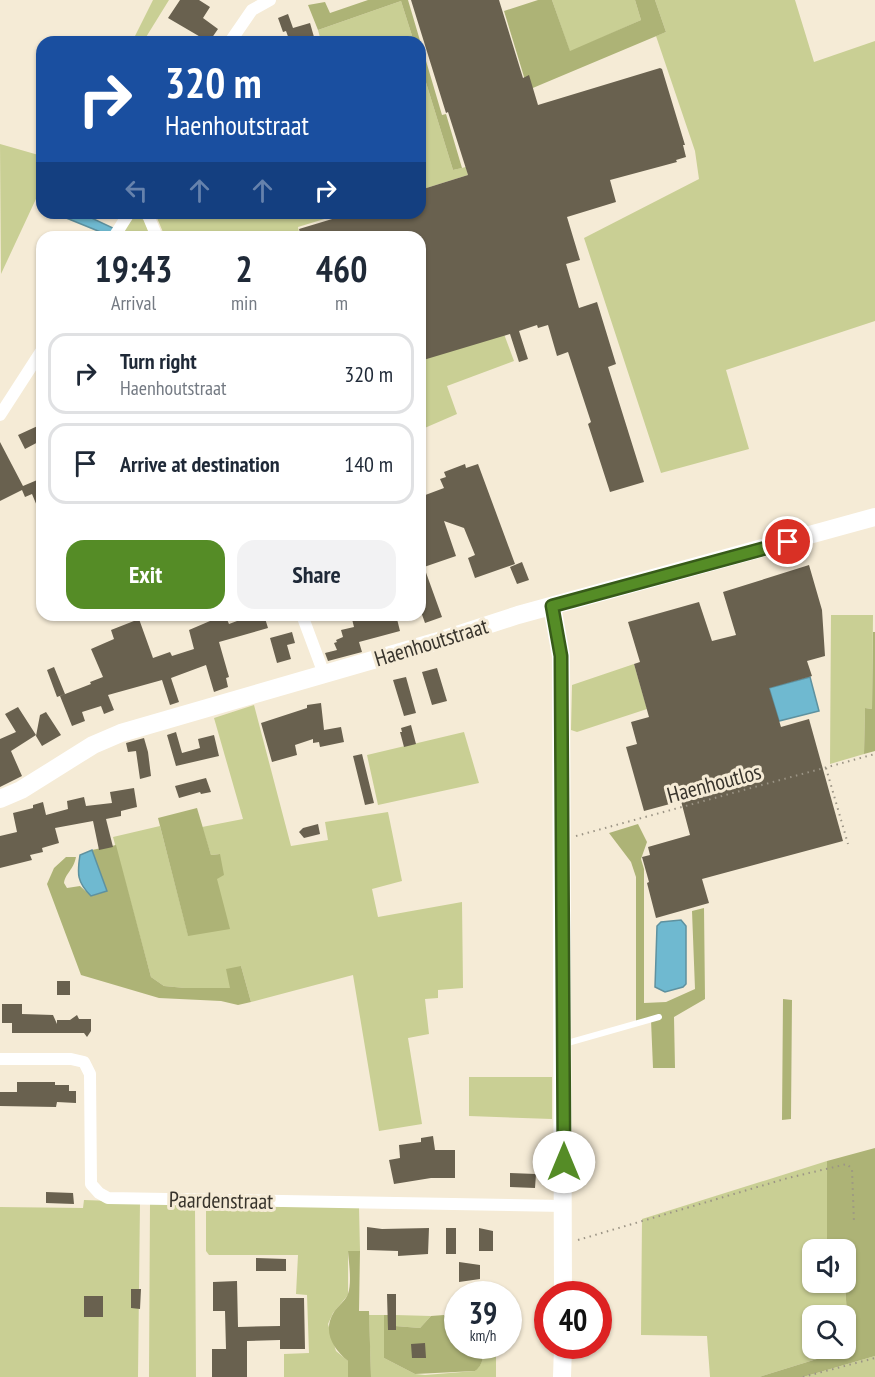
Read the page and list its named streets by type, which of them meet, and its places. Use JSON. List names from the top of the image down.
{
  "streets": {
    "street": ["Haenhoutstraat", "Paardenstraat"],
    "path": ["Haenhoutlos"]
  },
  "page": {
    "turn": ["320 m", "Haenhoutstraat"],
    "eta": [
      "19:43",
      "Arrival",
      "2",
      "min",
      "460",
      "m"
    ],
    "list": [
      {
        "name": "Turn right",
        "note": "Haenhoutstraat",
        "value": "320 m"
      },
      {
        "name": "Arrive at destination",
        "value": "140 m"
      }
    ],
    "buttons": ["Exit", "Share"],
    "speed": "39 km/h",
    "limit": "40"
  }
}
